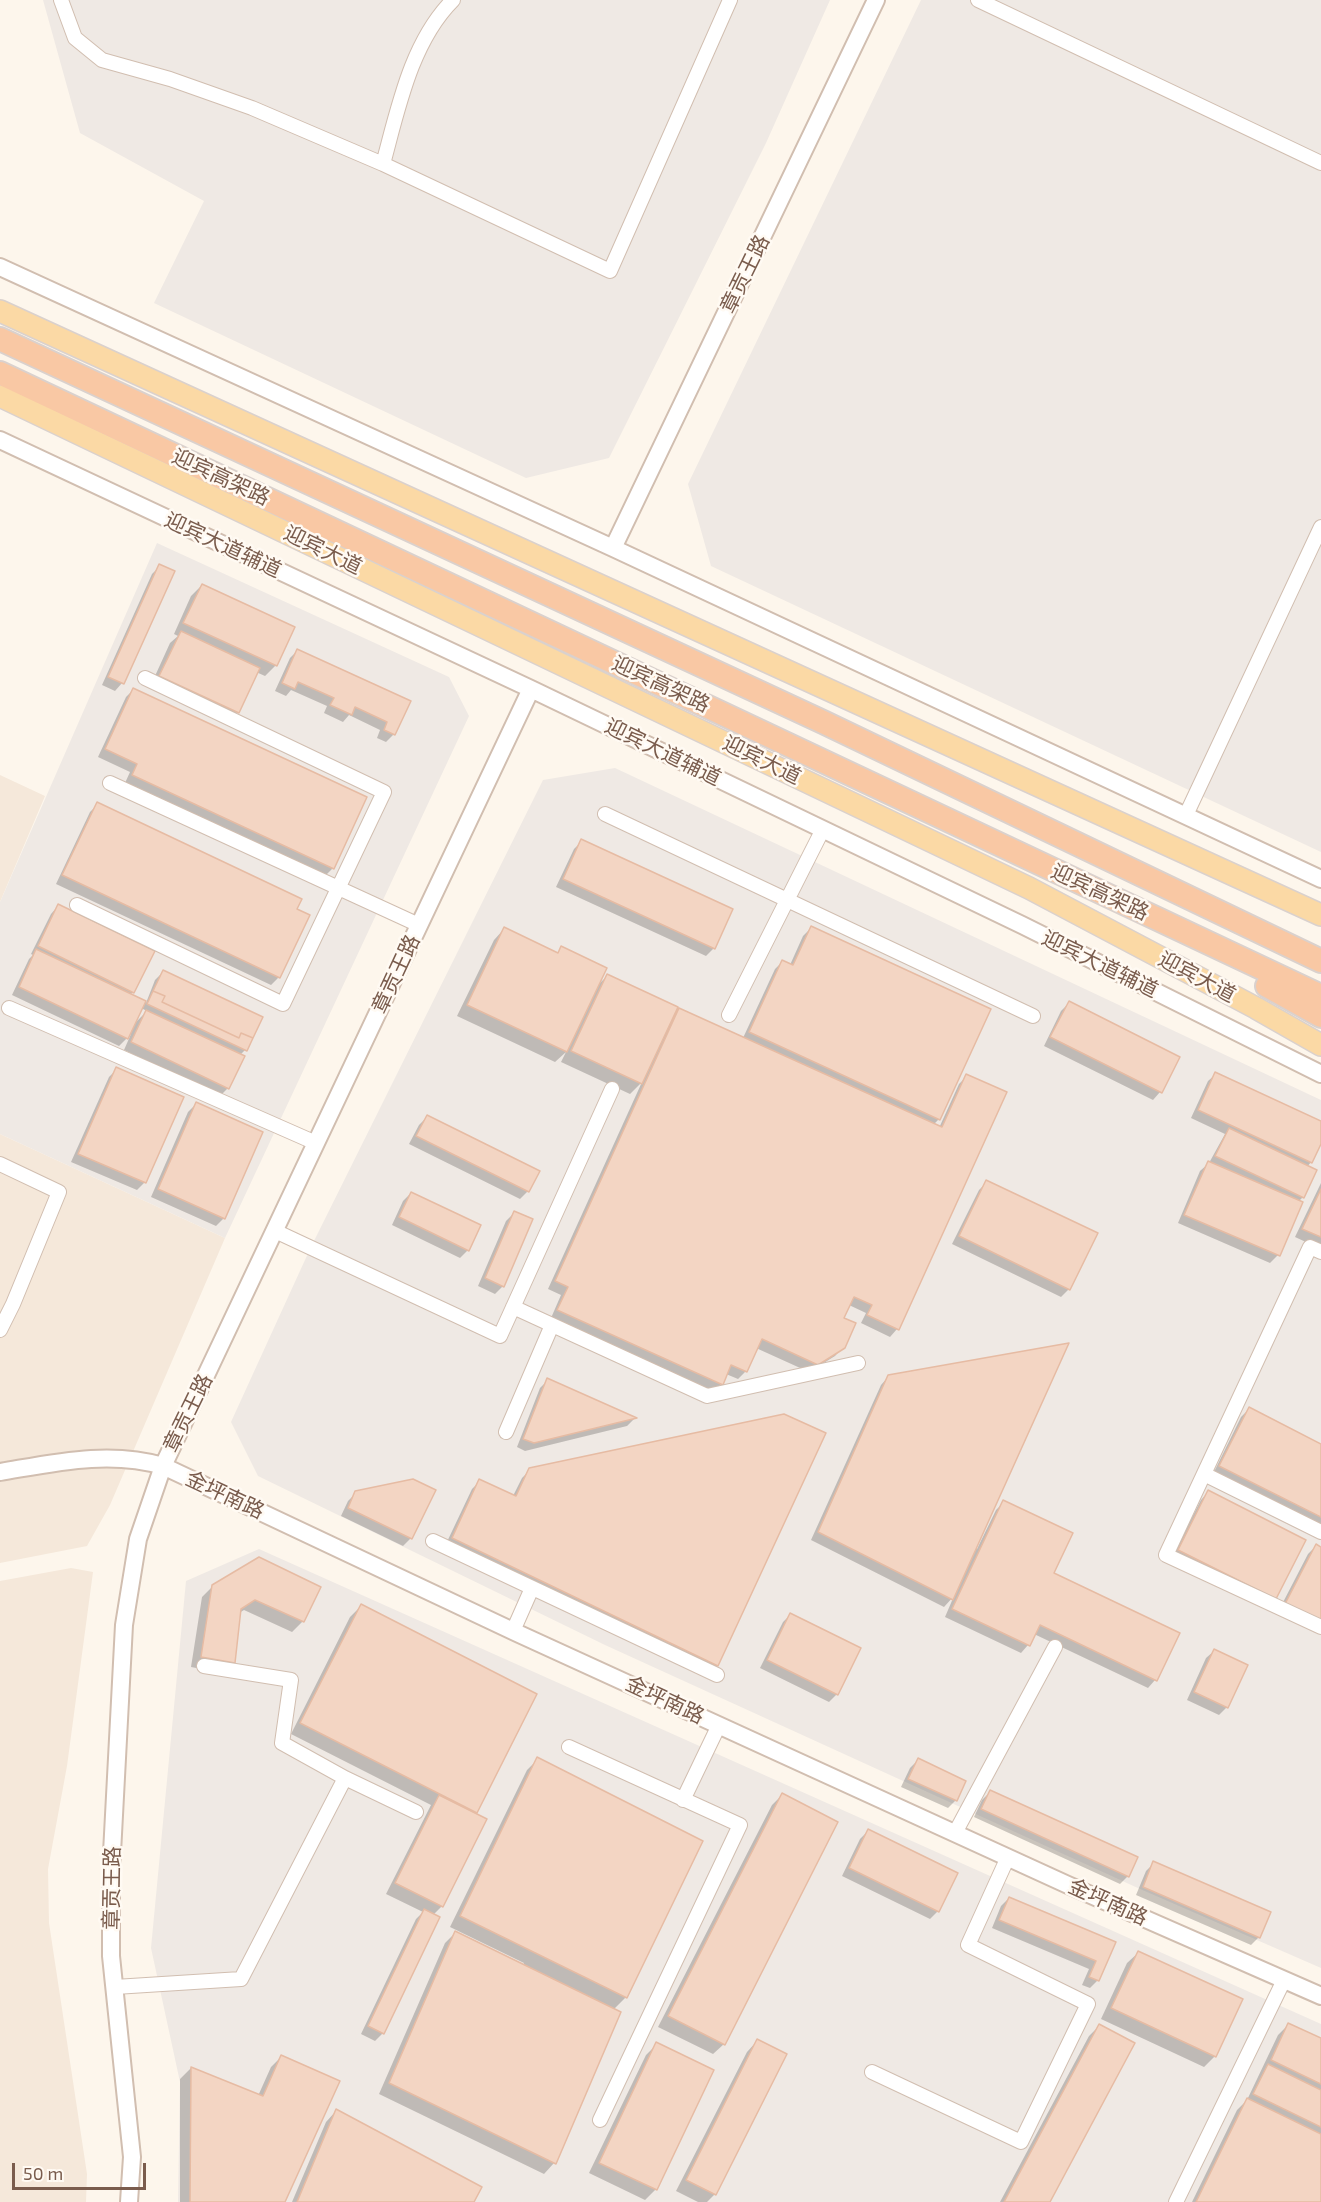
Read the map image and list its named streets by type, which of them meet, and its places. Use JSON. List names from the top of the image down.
{
  "streets": {
    "highway": ["迎宾高架路"],
    "main road": ["迎宾大道"],
    "street": ["章贡王路", "迎宾大道辅道", "金坪南路"]
  },
  "crossings": [
    ["章贡王路", "迎宾大道辅道"],
    ["章贡王路", "金坪南路"]
  ],
  "scale_bar": "50 m"
}
